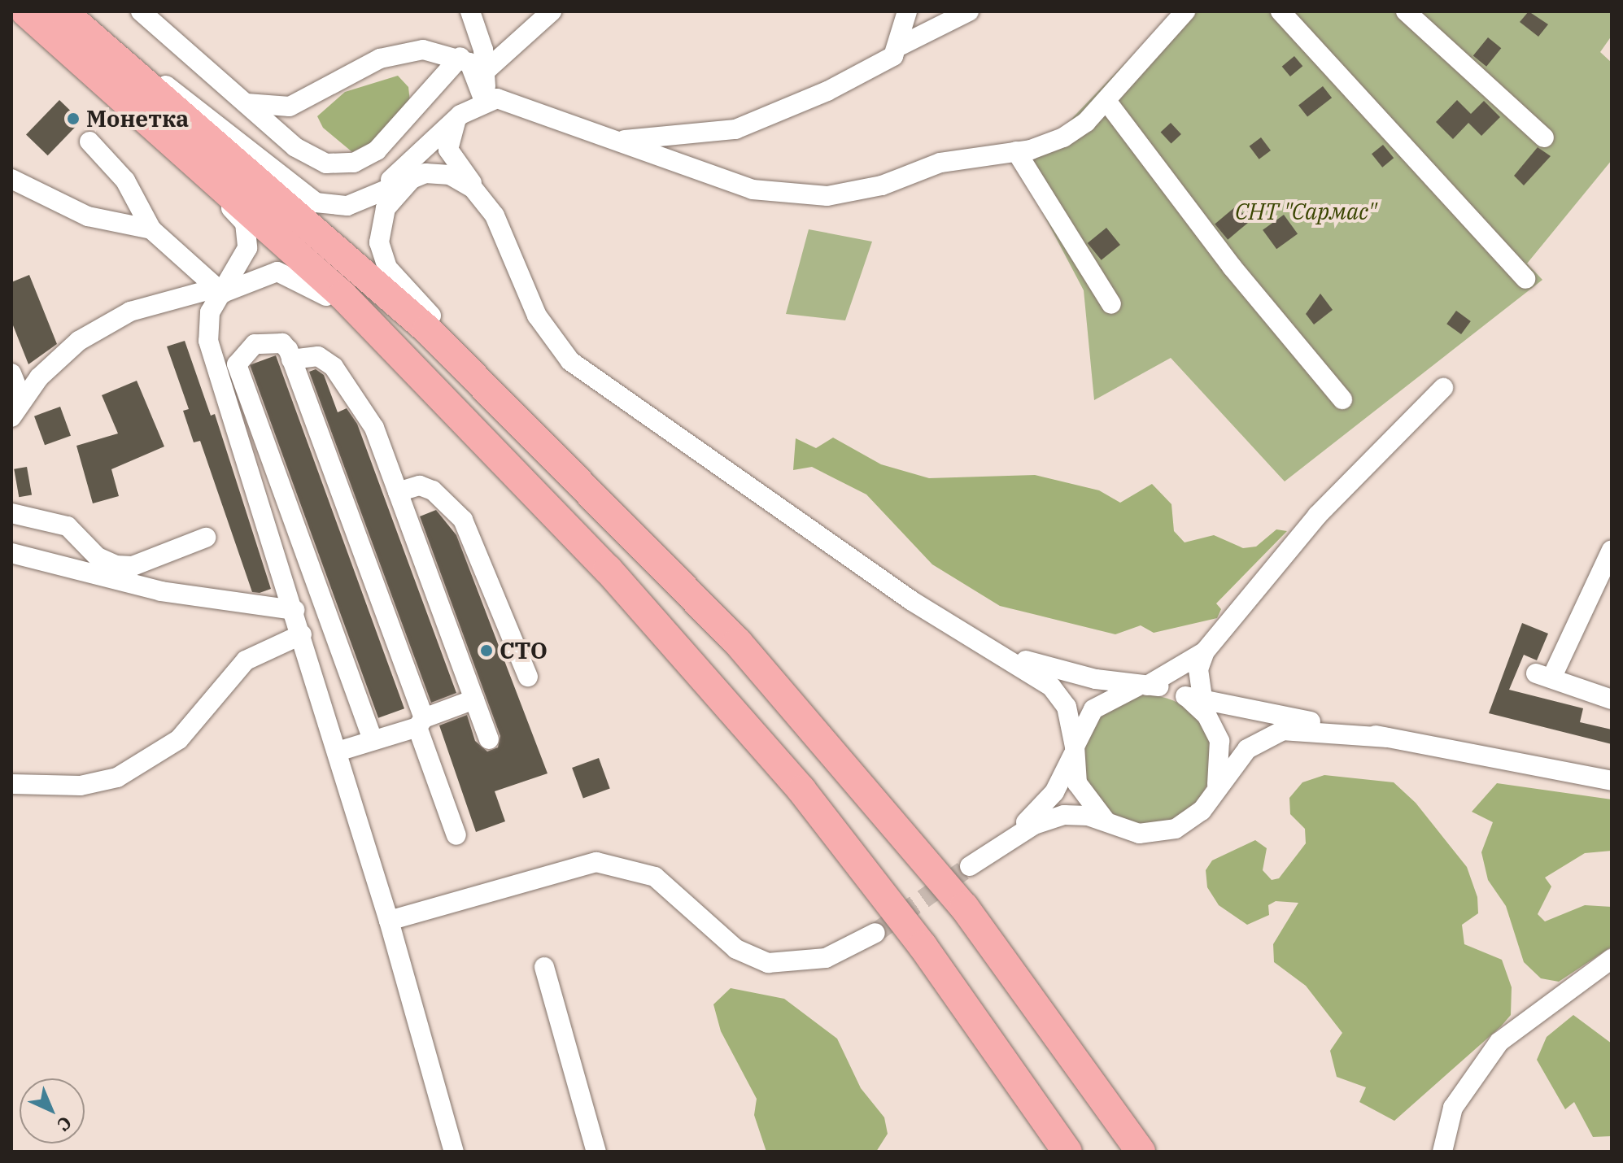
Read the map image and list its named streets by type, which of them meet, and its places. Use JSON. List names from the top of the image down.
{
  "parks": ["СНТ \"Сармас\""],
  "places": ["Монетка", "СТО"],
  "north": "bottom right"
}
